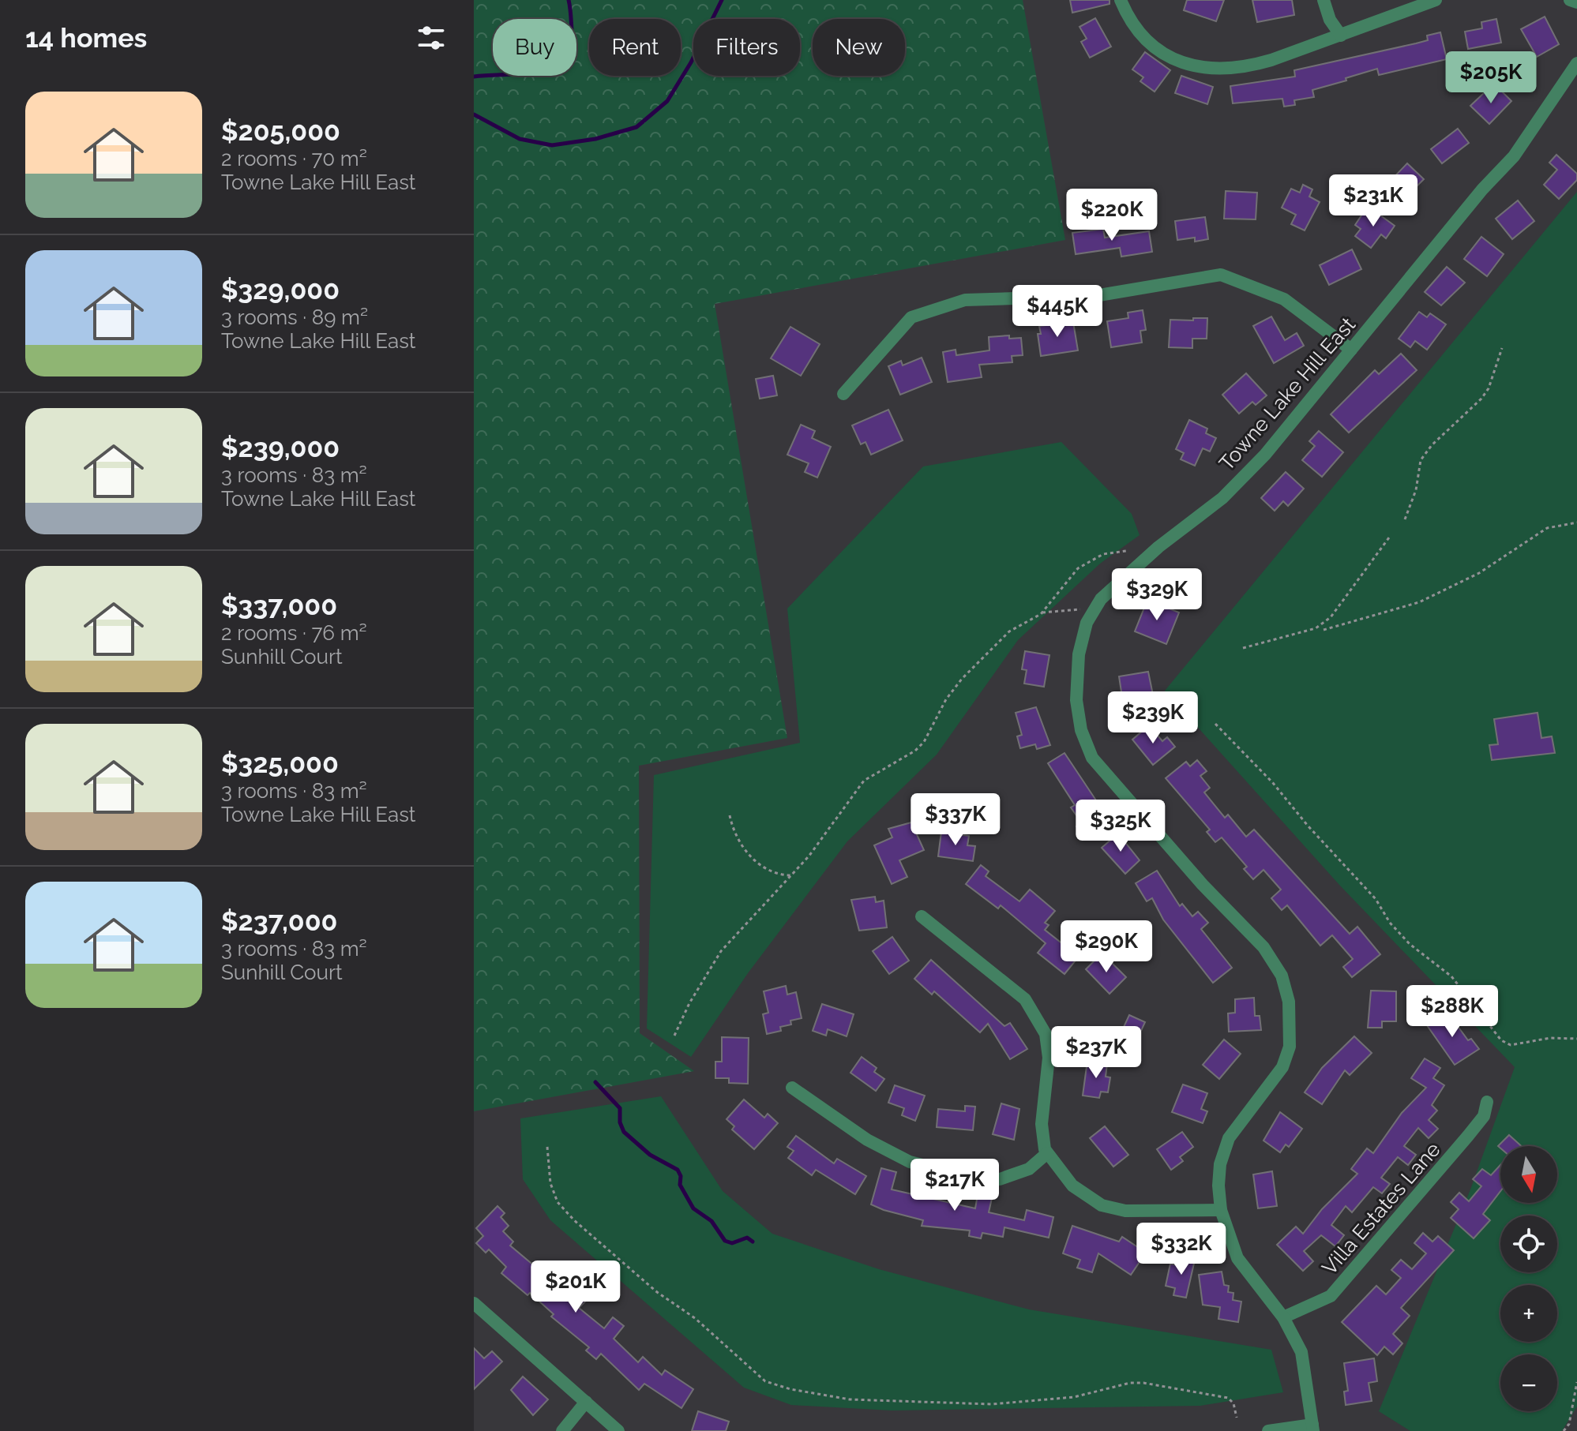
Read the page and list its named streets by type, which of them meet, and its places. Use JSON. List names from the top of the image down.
{
  "streets": {
    "street": ["Towne Lake Hill East", "Villa Estates Lane"]
  },
  "crossings": [
    ["Towne Lake Hill East", "Villa Estates Lane"]
  ],
  "north": "bottom",
  "page": {
    "heading": "14 homes",
    "chip": [
      "Buy",
      "Rent",
      "Filters",
      "New"
    ],
    "price": [
      "$205K",
      "$231K",
      "$220K",
      "$445K",
      "$329K",
      "$239K",
      "$337K",
      "$325K",
      "$290K",
      "$288K",
      "$237K",
      "$217K",
      "$332K",
      "$201K"
    ],
    "list": [
      {
        "name": "$205,000",
        "note": "2 rooms · 70 m² · Towne Lake Hill East"
      },
      {
        "name": "$329,000",
        "note": "3 rooms · 89 m² · Towne Lake Hill East"
      },
      {
        "name": "$239,000",
        "note": "3 rooms · 83 m² · Towne Lake Hill East"
      },
      {
        "name": "$337,000",
        "note": "2 rooms · 76 m² · Sunhill Court"
      },
      {
        "name": "$325,000",
        "note": "3 rooms · 83 m² · Towne Lake Hill East"
      },
      {
        "name": "$237,000",
        "note": "3 rooms · 83 m² · Sunhill Court"
      }
    ],
    "map_buttons": ["+", "−"]
  }
}
